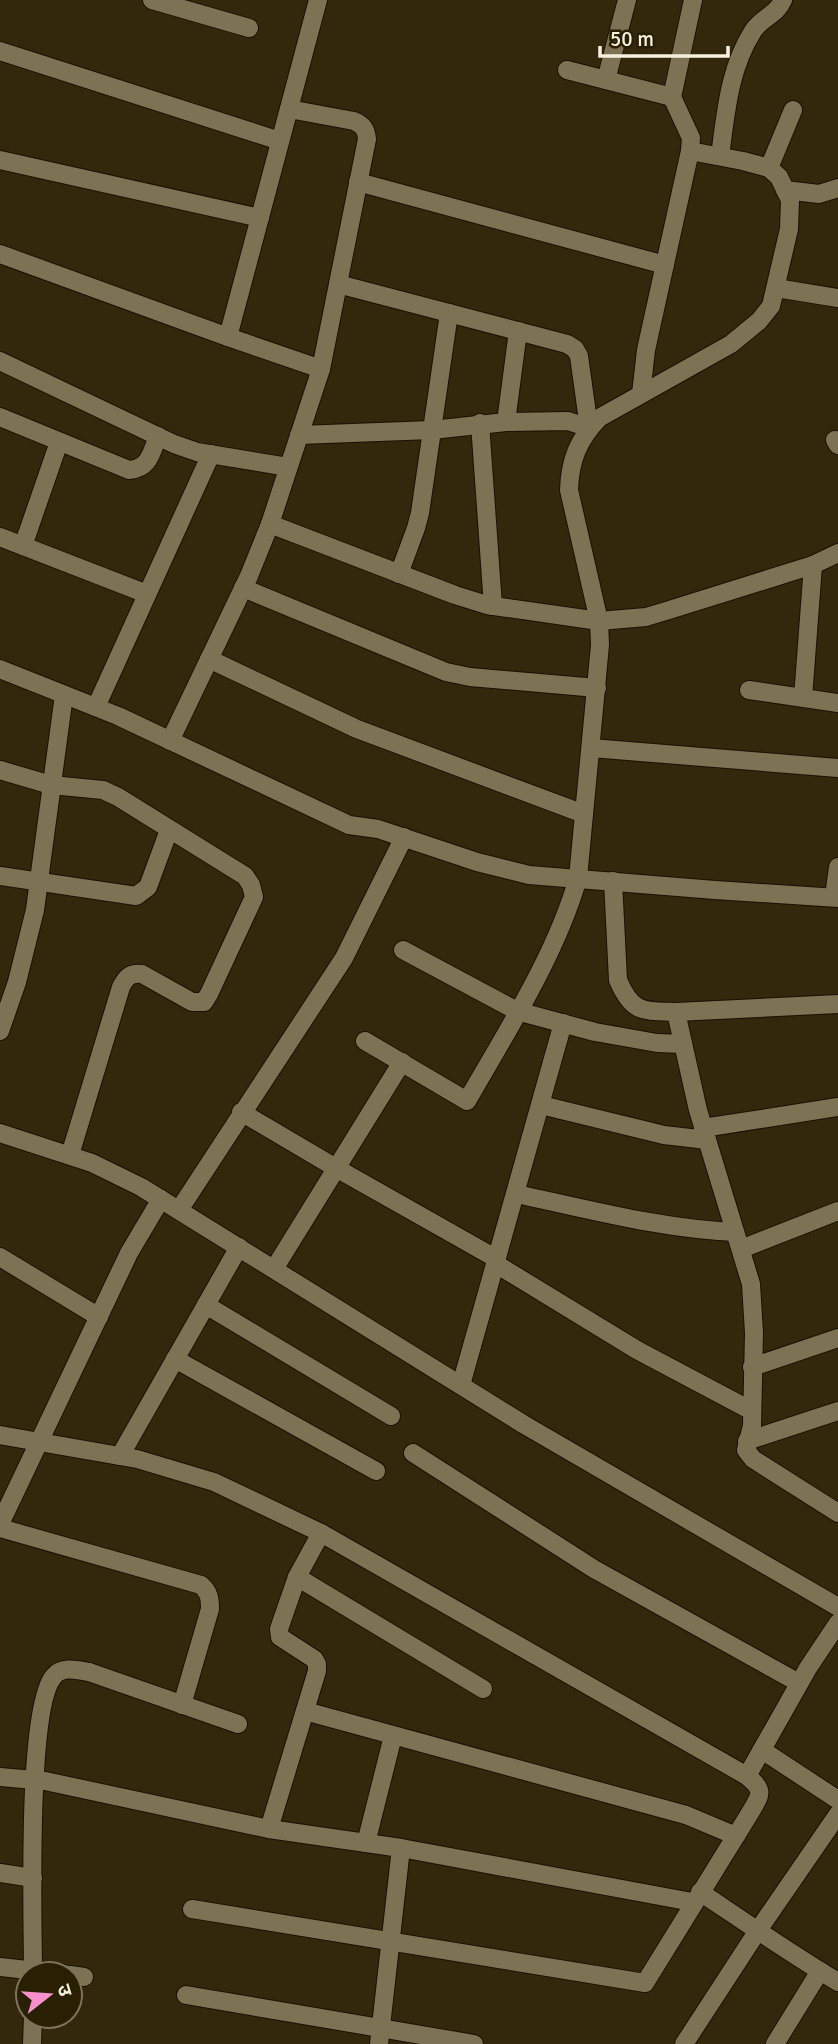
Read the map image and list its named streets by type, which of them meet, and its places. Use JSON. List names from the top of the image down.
{
  "scale_bar": "50 m",
  "north": "right"
}
